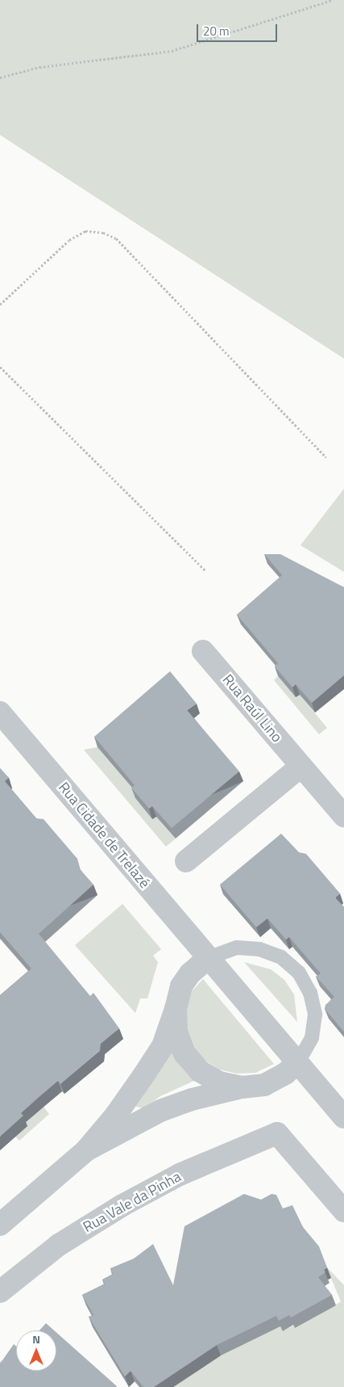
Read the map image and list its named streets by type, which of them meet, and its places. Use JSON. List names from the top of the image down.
{
  "streets": {
    "street": ["Rua Raúl Lino", "Rua Cidade de Trelazé", "Rua Vale da Pinha"]
  },
  "scale_bar": "20 m",
  "north": "top"
}
